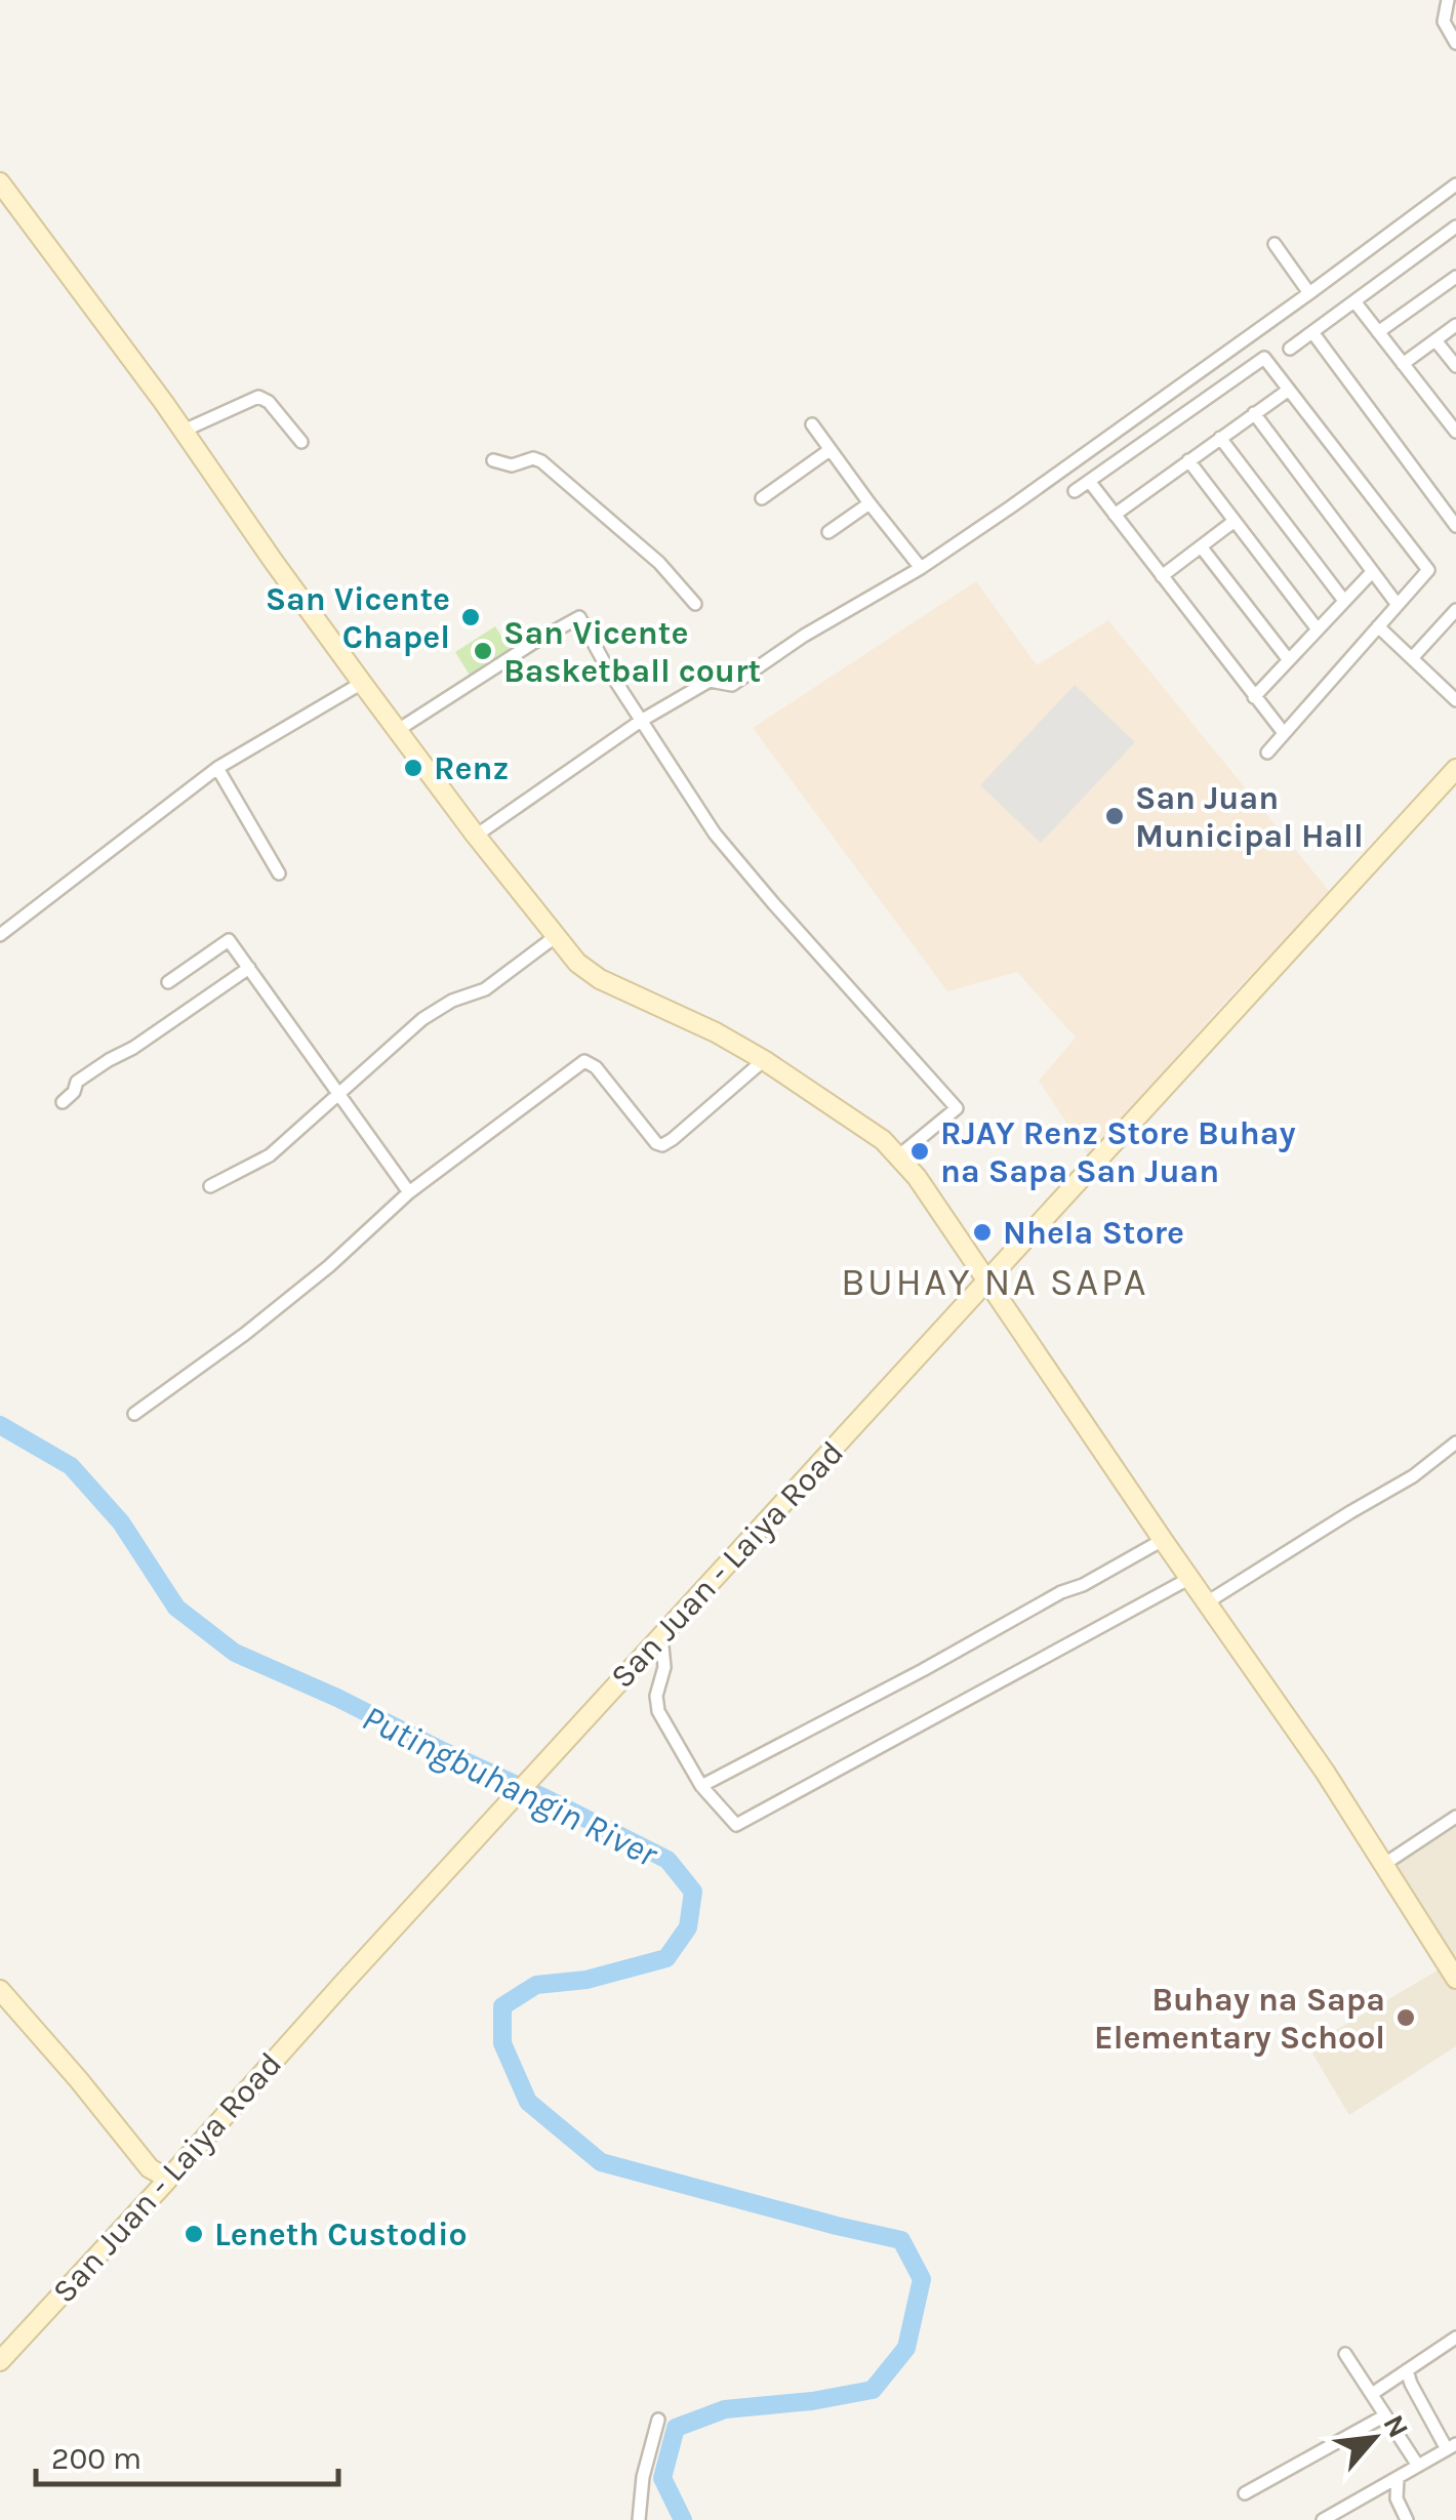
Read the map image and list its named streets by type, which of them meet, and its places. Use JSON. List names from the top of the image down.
{
  "streets": {
    "street": ["San Juan - Laiya Road"]
  },
  "districts": ["BUHAY NA SAPA"],
  "water": ["Putingbuhangin River"],
  "places": [
    "San Vicente Chapel",
    "San Vicente Basketball court",
    "Renz",
    "San Juan Municipal Hall",
    "RJAY Renz Store Buhay na Sapa San Juan",
    "Nhela Store",
    "Buhay na Sapa Elementary School",
    "Leneth Custodio"
  ],
  "scale_bar": "200 m",
  "north": "top right"
}
